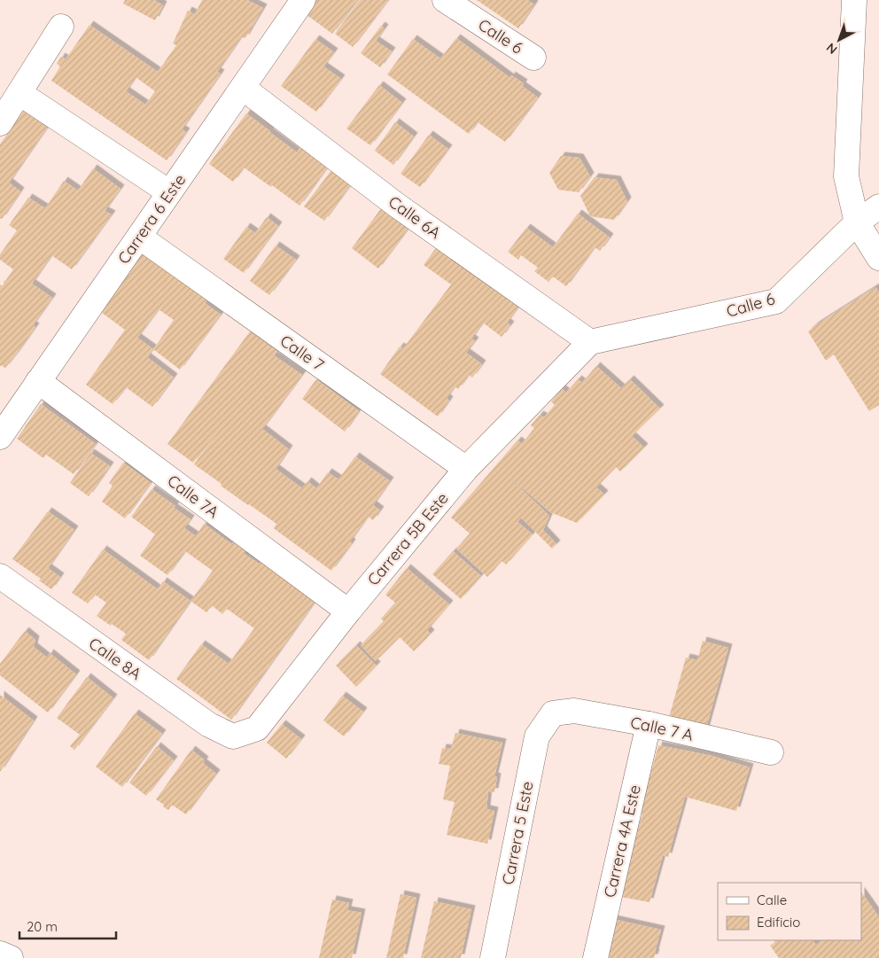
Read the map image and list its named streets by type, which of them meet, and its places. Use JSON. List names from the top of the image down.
{
  "streets": {
    "street": [
      "Calle 6",
      "Calle 6A",
      "Carrera 6 Este",
      "Calle 7",
      "Calle 7A",
      "Carrera 5B Este",
      "Calle 8A",
      "Calle 7 A",
      "Carrera 5 Este",
      "Carrera 4A Este"
    ]
  },
  "crossings": [
    ["Calle 6", "Calle 6A"],
    ["Calle 6", "Carrera 5B Este"],
    ["Calle 6A", "Carrera 6 Este"],
    ["Calle 6A", "Carrera 5B Este"],
    ["Carrera 6 Este", "Calle 7"],
    ["Carrera 6 Este", "Calle 7A"],
    ["Calle 7", "Carrera 5B Este"],
    ["Calle 7A", "Carrera 5B Este"],
    ["Carrera 5B Este", "Calle 8A"],
    ["Calle 7 A", "Carrera 5 Este"],
    ["Calle 7 A", "Carrera 4A Este"]
  ],
  "legend": ["Calle", "Edificio"],
  "scale_bar": "20 m",
  "north": "bottom left"
}
